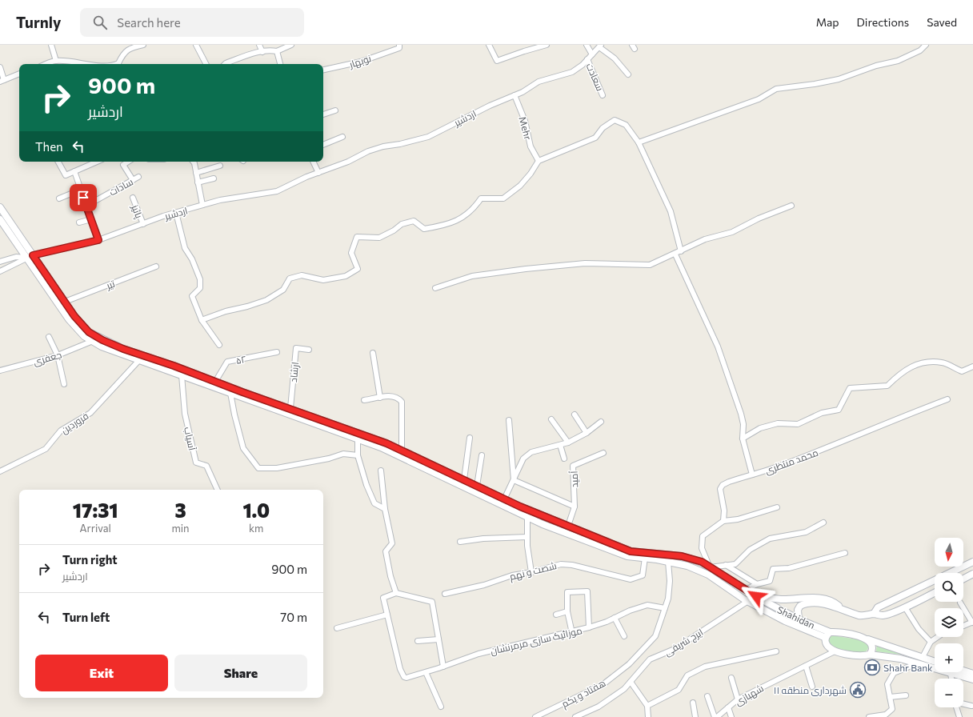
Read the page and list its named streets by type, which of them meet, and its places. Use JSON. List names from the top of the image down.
{
  "streets": {
    "main road": ["Shahidan"],
    "street": [
      "نوبهار",
      "سعادت",
      "اردشیر",
      "Mehr",
      "سادات",
      "پائیز",
      "تیر",
      "جعفری",
      "۵۲",
      "ارشاد",
      "فروردین",
      "آسیاب",
      "محمد منتظری",
      "اُمید",
      "شصت و نهم",
      "موزائیک سازی مرمرنشان",
      "ایرج شریفی",
      "هفتاد و یکم",
      "شهبازی"
    ]
  },
  "crossings": [
    ["سعادت", "اردشیر"],
    ["اردشیر", "Mehr"],
    ["اردشیر", "پائیز"],
    ["اردشیر", "Shahidan"],
    ["تیر", "Shahidan"],
    ["جعفری", "Shahidan"],
    ["۵۲", "Shahidan"],
    ["ارشاد", "Shahidan"],
    ["فروردین", "Shahidan"],
    ["آسیاب", "Shahidan"],
    ["اُمید", "Shahidan"],
    ["شصت و نهم", "Shahidan"],
    ["Shahidan", "ایرج شریفی"],
    ["Shahidan", "هفتاد و یکم"],
    ["موزائیک سازی مرمرنشان", "هفتاد و یکم"]
  ],
  "places": {
    "bank": ["Shahr Bank"],
    "public building": ["شهرداری منطقه ۱۱"]
  },
  "north": "bottom",
  "page": {
    "header": "Turnly",
    "search": "Search here",
    "nav": ["Map", "Directions", "Saved"],
    "turn": ["900 m", "اردشیر"],
    "then": "Then",
    "eta": [
      "17:31",
      "Arrival",
      "3",
      "min",
      "1.0",
      "km"
    ],
    "map_buttons": ["+", "−"],
    "list": [
      {
        "name": "Turn right",
        "note": "اردشیر",
        "value": "900 m"
      },
      {
        "name": "Turn left",
        "value": "70 m"
      }
    ],
    "buttons": ["Exit", "Share"]
  }
}
